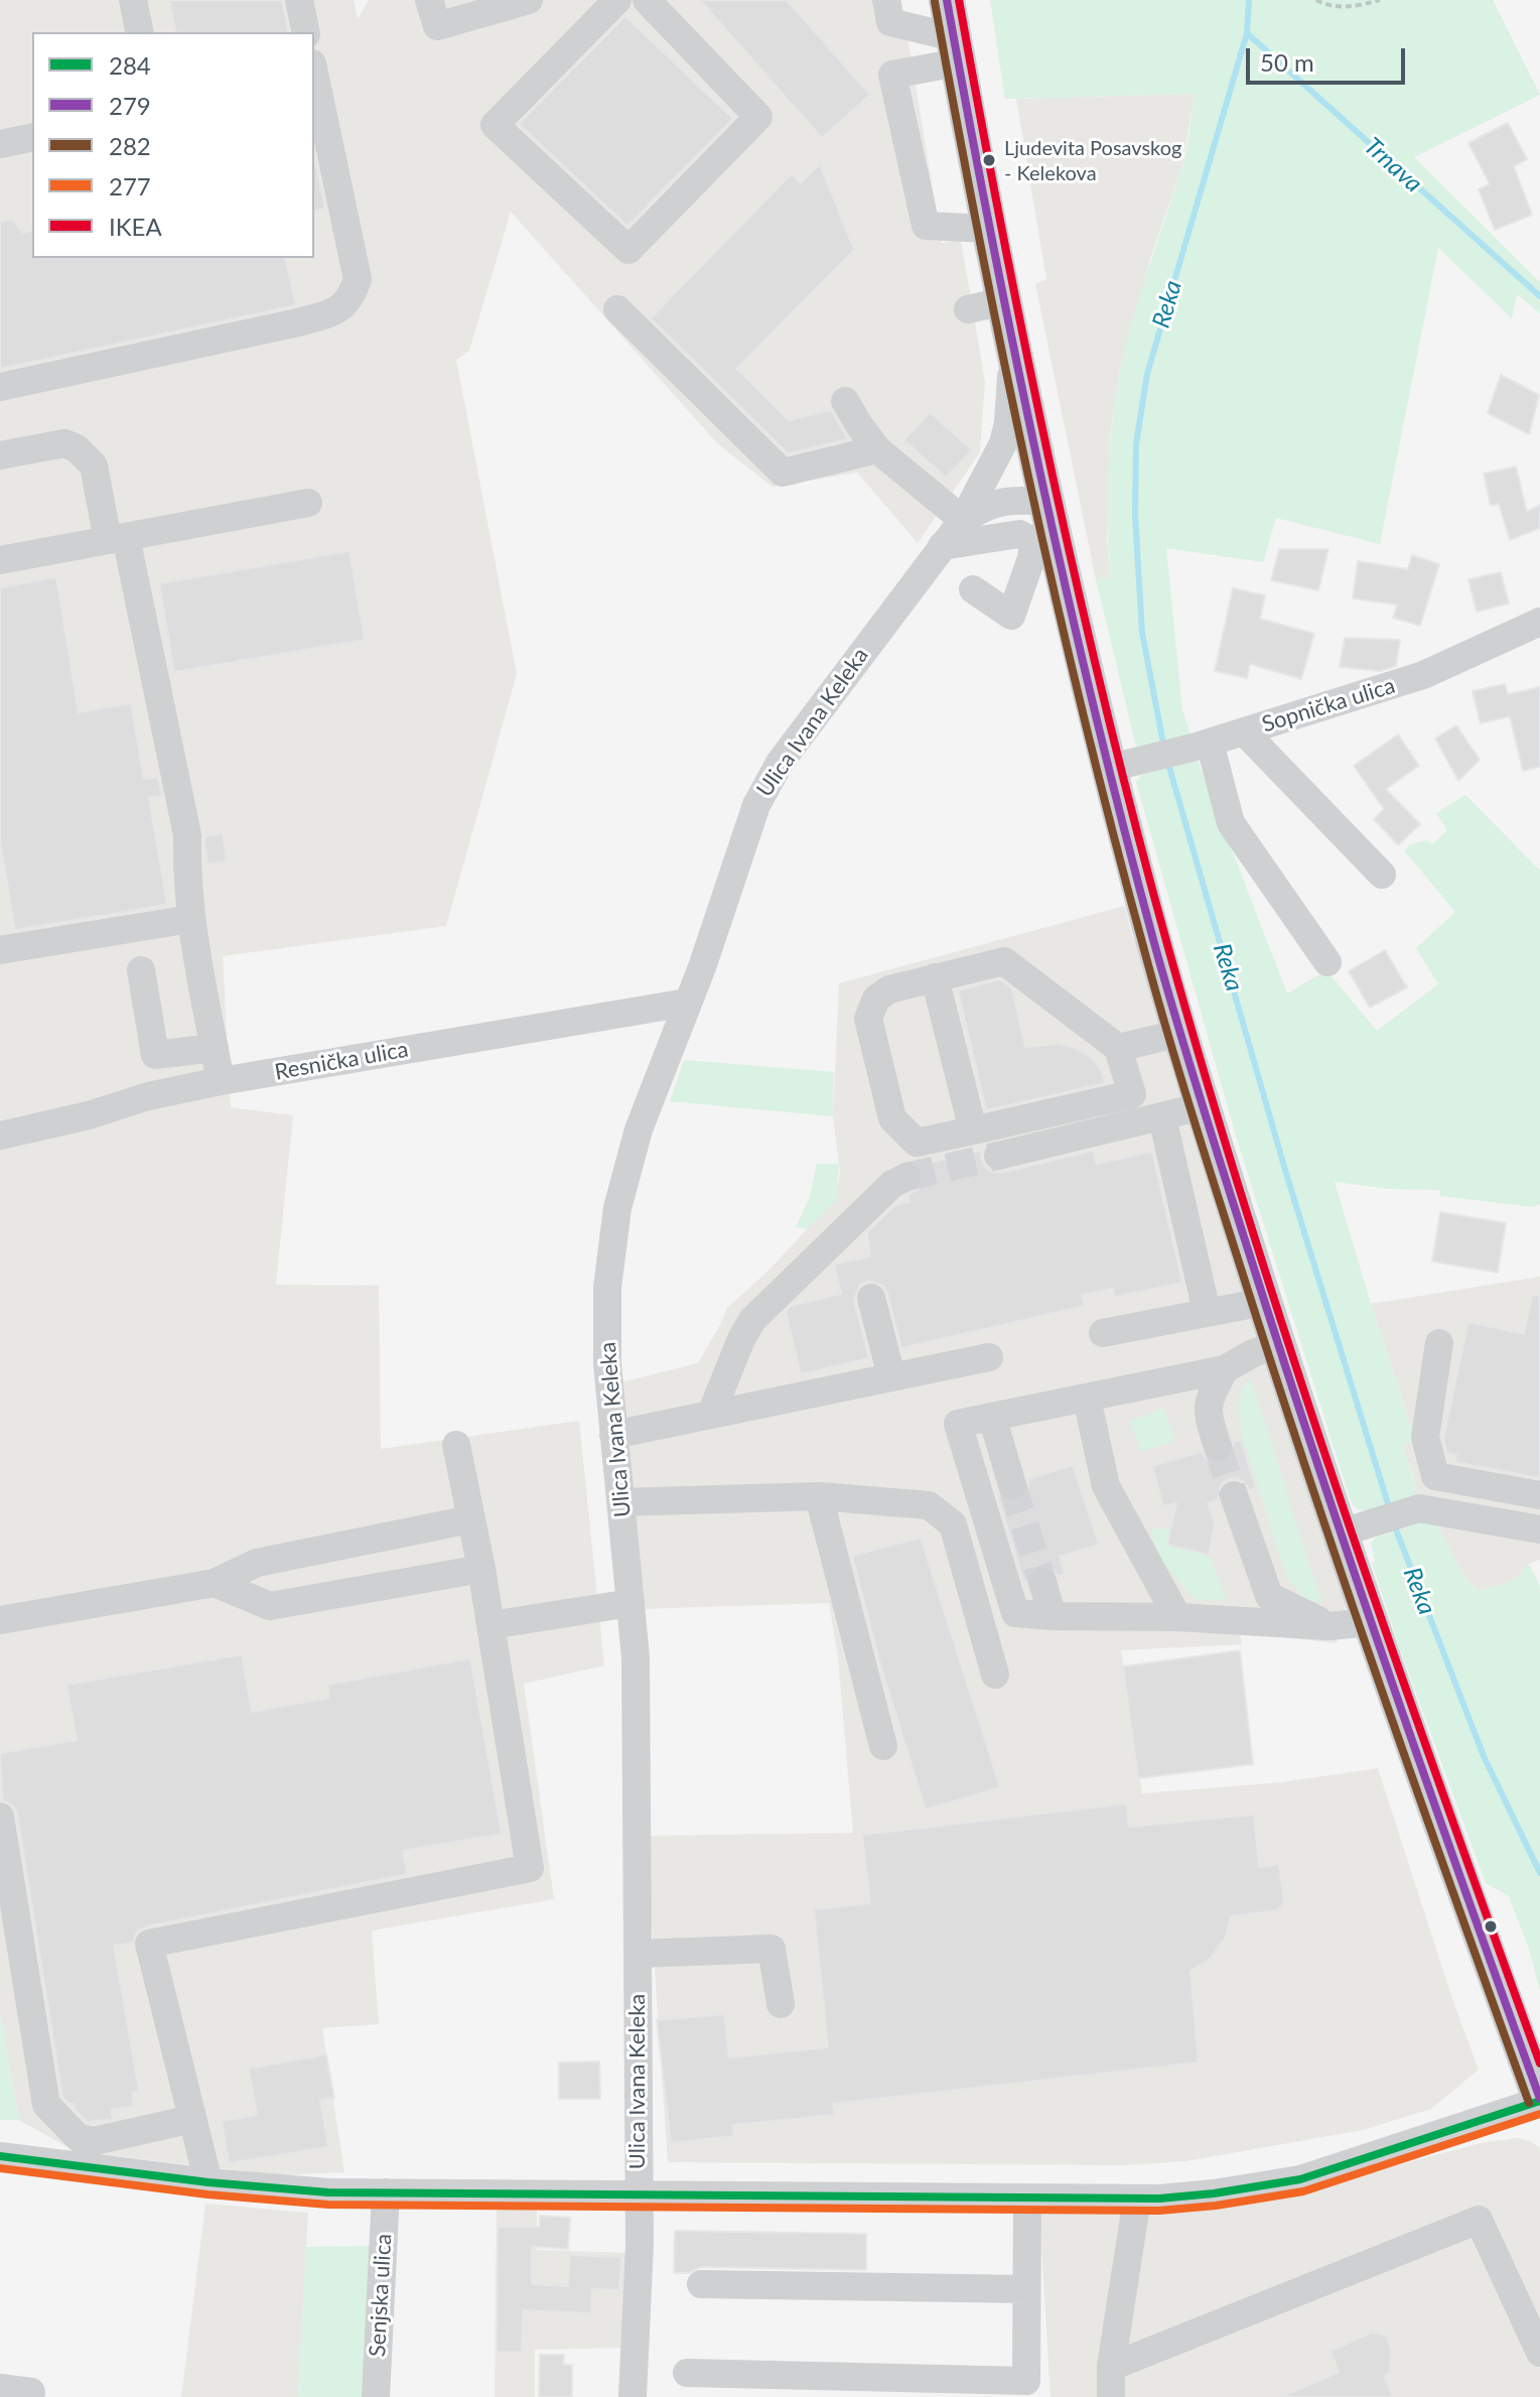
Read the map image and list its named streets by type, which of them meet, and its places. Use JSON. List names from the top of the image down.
{
  "streets": {
    "street": [
      "Sopnička ulica",
      "Ulica Ivana Keleka",
      "Resnička ulica",
      "Senjska ulica"
    ]
  },
  "crossings": [
    ["Ulica Ivana Keleka", "Resnička ulica"]
  ],
  "water": ["Trnava", "Reka"],
  "places": ["Ljudevita Posavskog - Kelekova"],
  "lines": [
    "transit line 279",
    "transit line IKEA",
    "transit line 282",
    "transit line 284",
    "transit line 277"
  ],
  "legend": [
    "284",
    "279",
    "282",
    "277",
    "IKEA"
  ],
  "scale_bar": "50 m"
}
